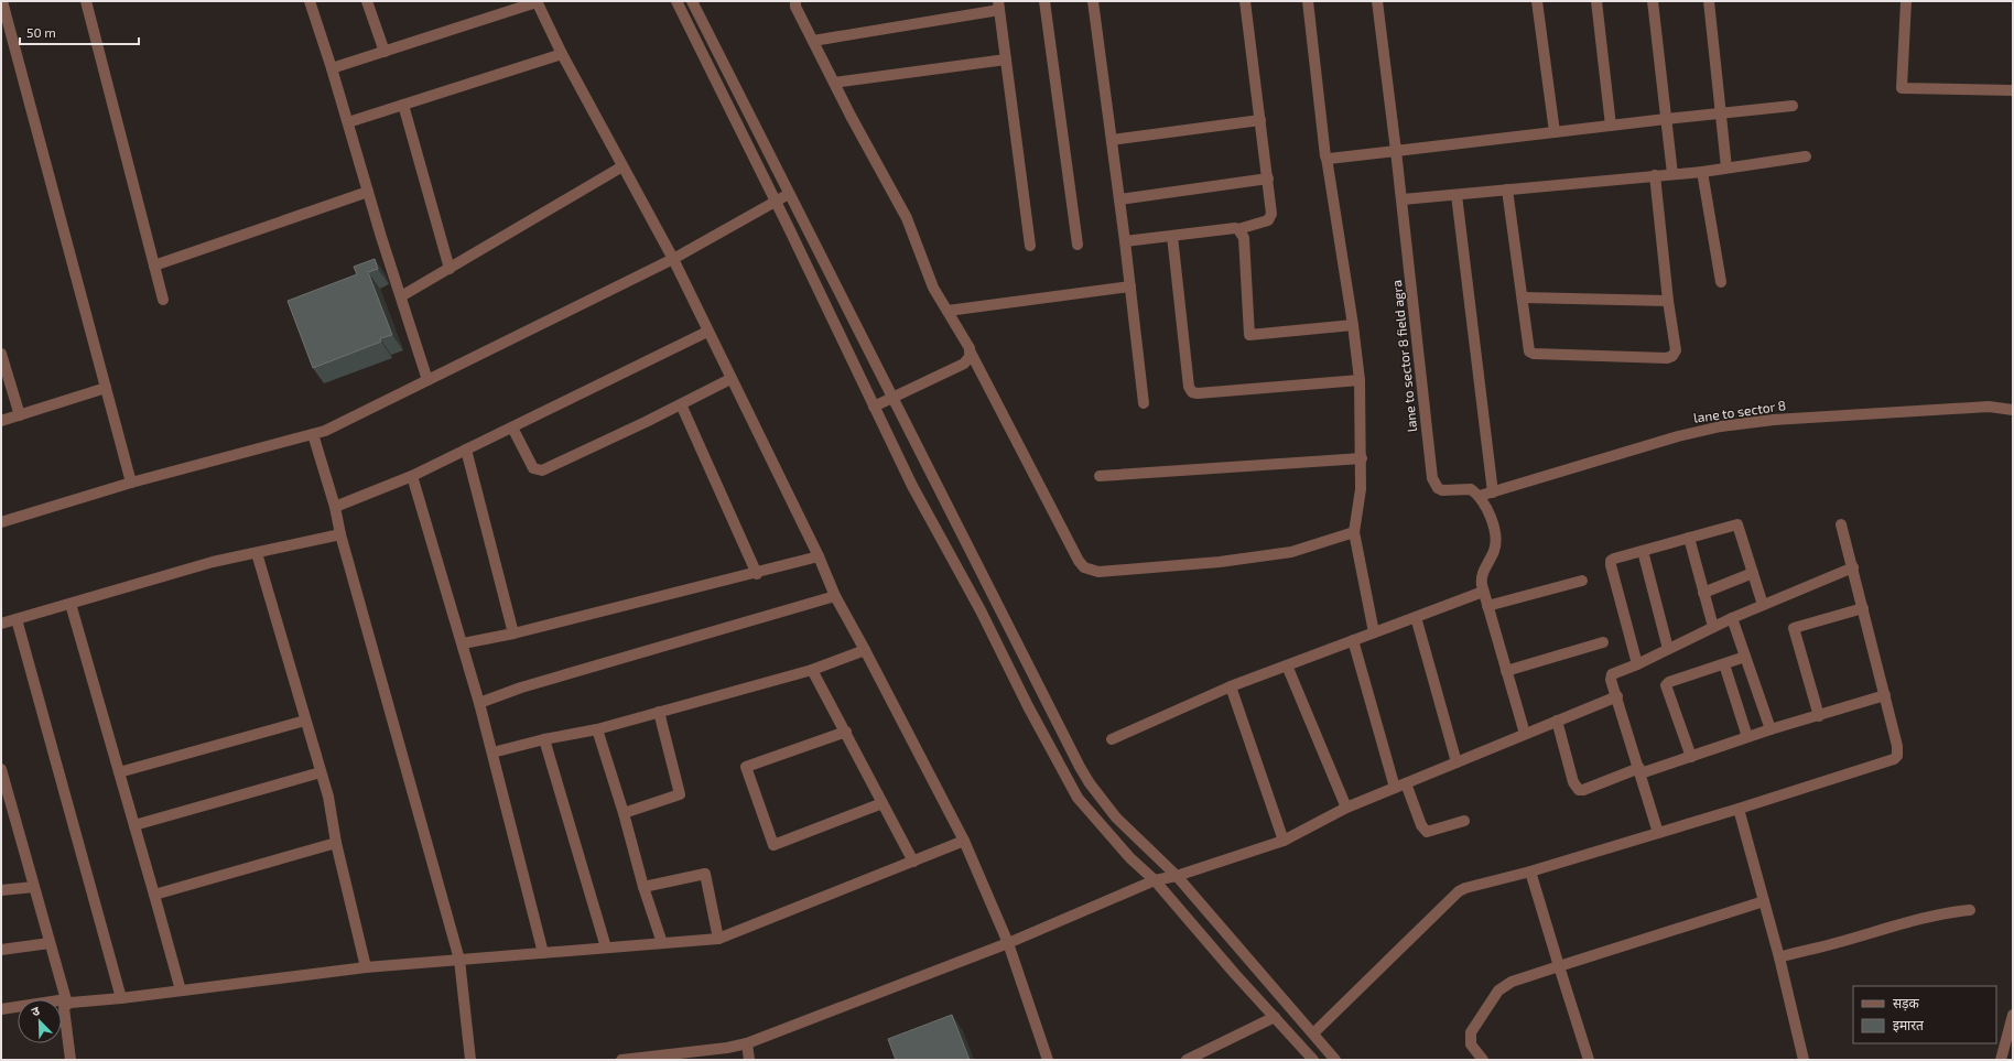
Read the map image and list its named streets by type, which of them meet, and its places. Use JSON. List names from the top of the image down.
{
  "streets": {
    "street": ["lane to sector 8 field agra", "lane to sector 8"]
  },
  "crossings": [
    ["lane to sector 8 field agra", "lane to sector 8"]
  ],
  "legend": ["सड़क", "इमारत"],
  "scale_bar": "50 m",
  "north": "top left"
}
